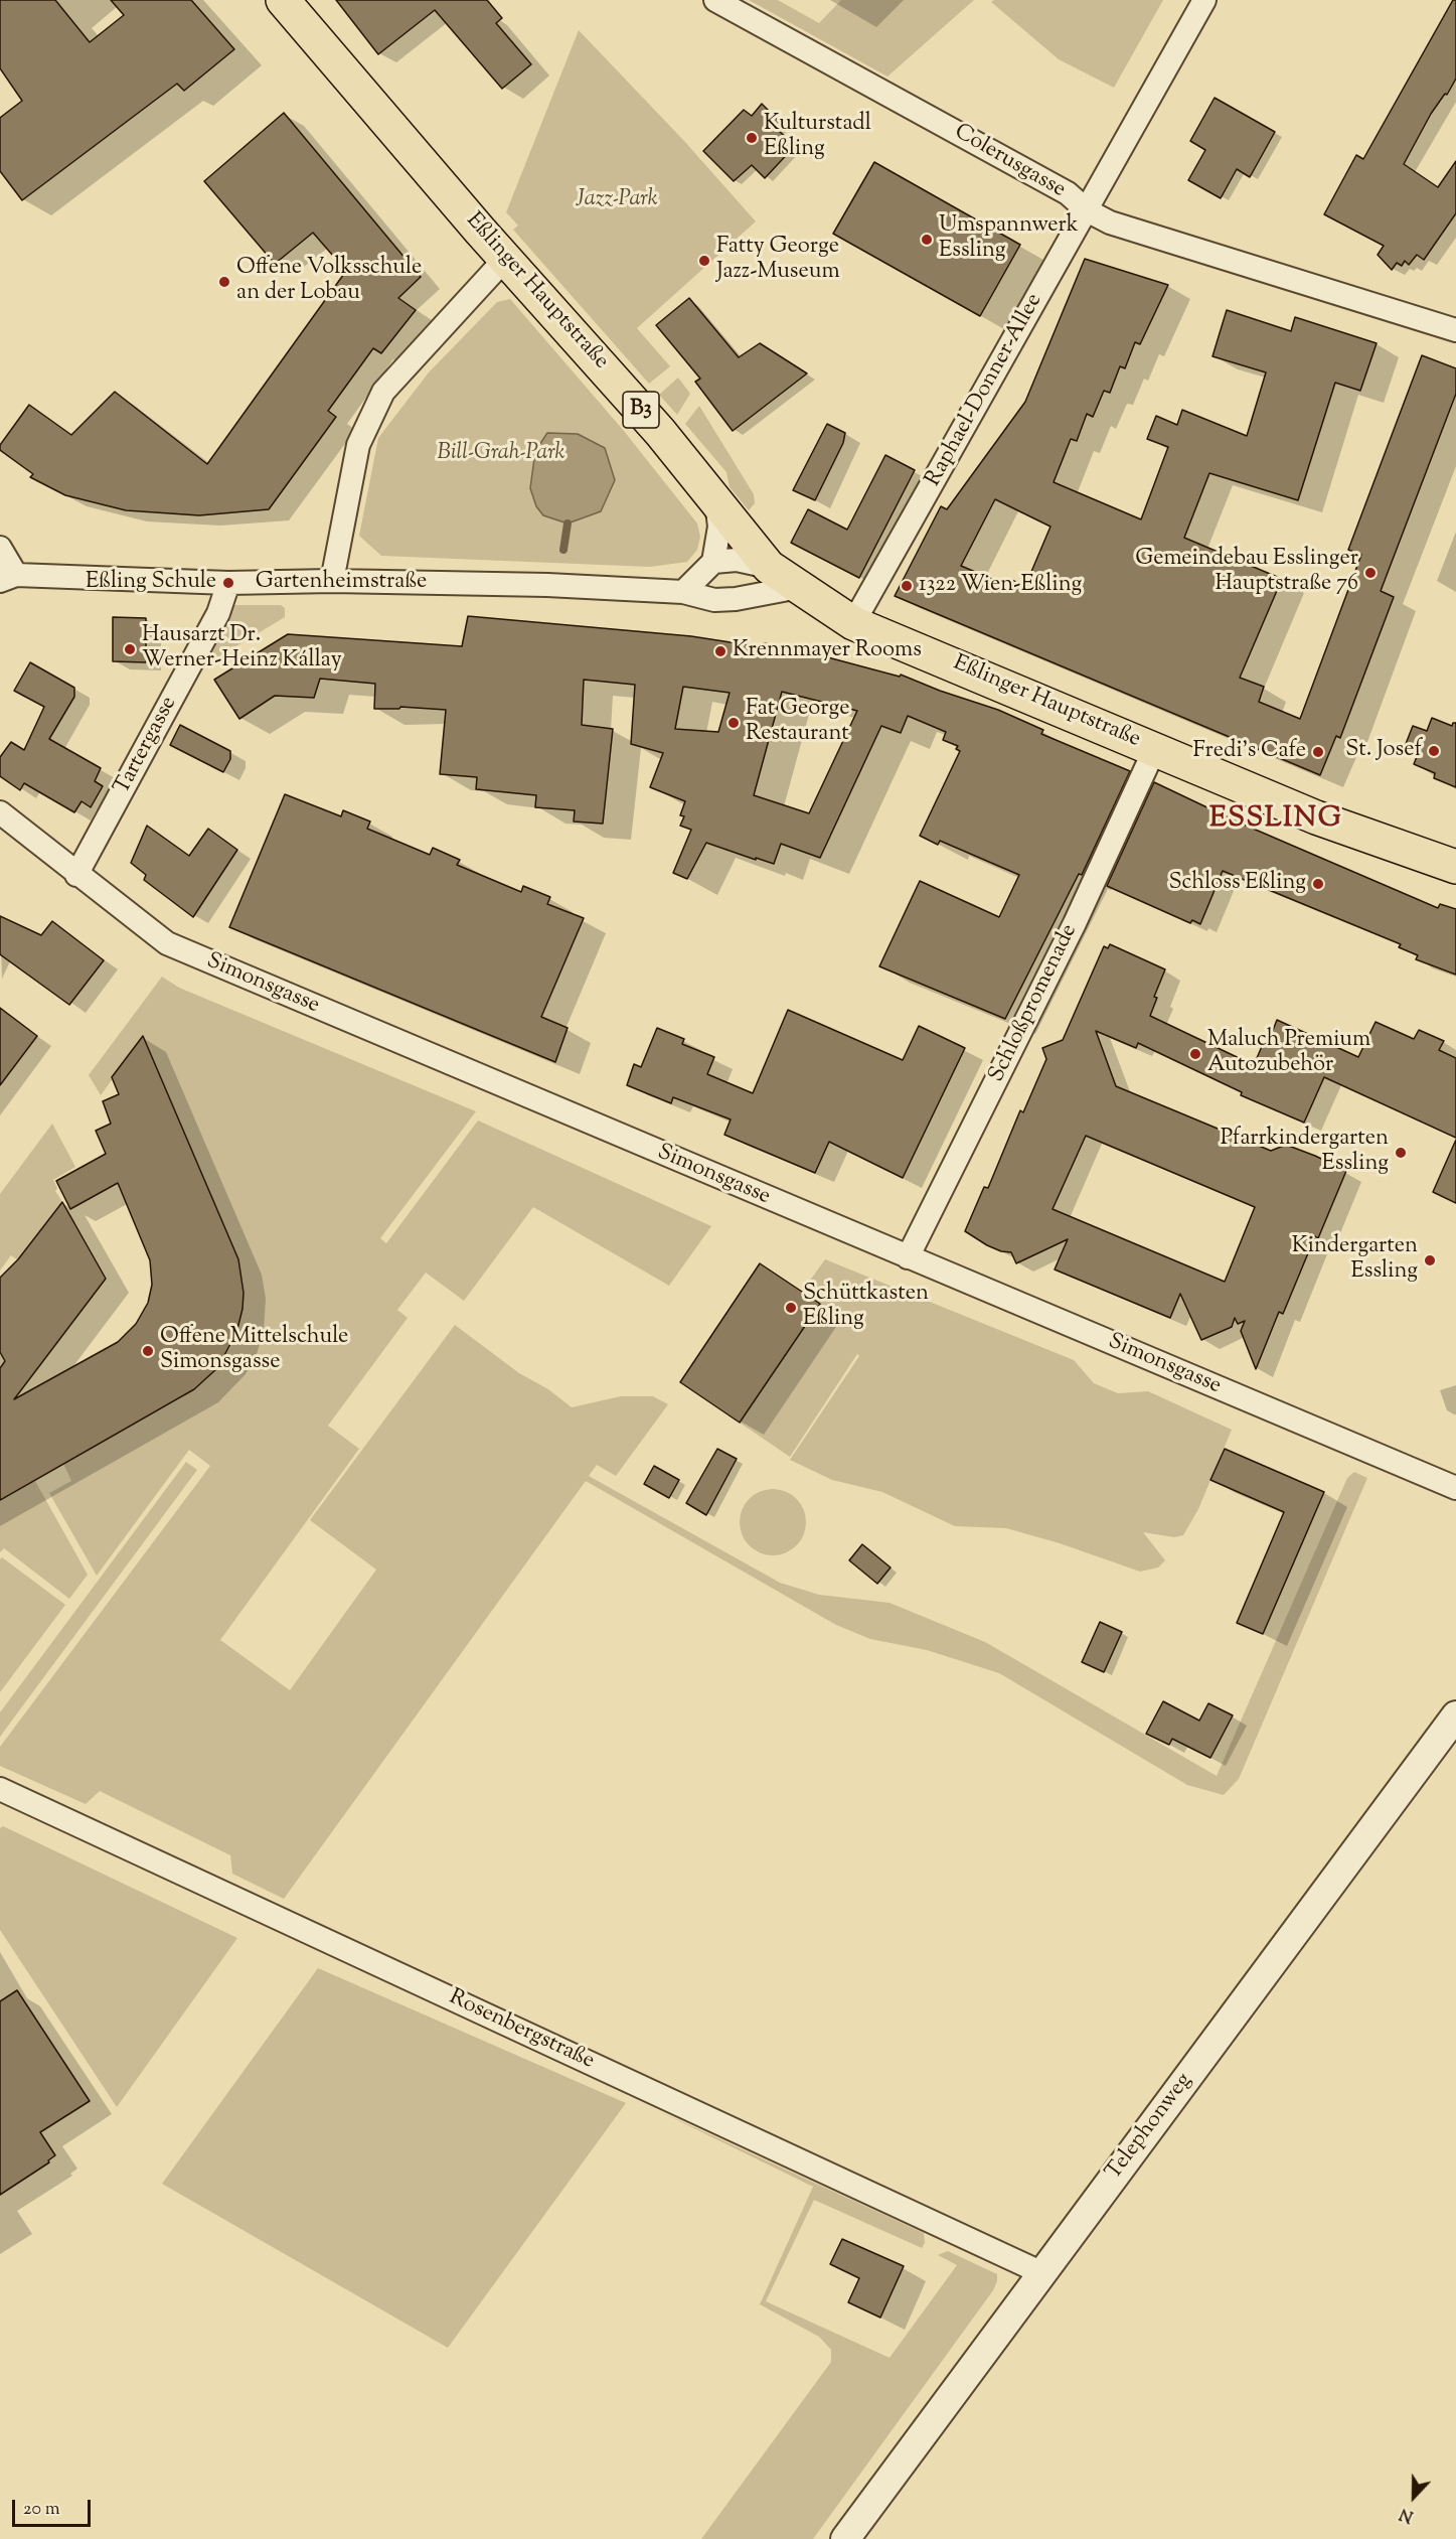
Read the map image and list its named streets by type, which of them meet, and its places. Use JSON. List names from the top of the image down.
{
  "streets": {
    "main road": ["Eßlinger Hauptstraße", "B3"],
    "street": [
      "Colerusgasse",
      "Raphael-Donner-Allee",
      "Gartenheimstraße",
      "Tartergasse",
      "Simonsgasse",
      "Schloßpromenade",
      "Rosenbergstraße",
      "Telephonweg"
    ]
  },
  "crossings": [
    ["Colerusgasse", "Raphael-Donner-Allee"],
    ["Eßlinger Hauptstraße", "Raphael-Donner-Allee"],
    ["Eßlinger Hauptstraße", "Gartenheimstraße"],
    ["Eßlinger Hauptstraße", "Schloßpromenade"],
    ["Gartenheimstraße", "Tartergasse"],
    ["Tartergasse", "Simonsgasse"],
    ["Simonsgasse", "Schloßpromenade"],
    ["Rosenbergstraße", "Telephonweg"]
  ],
  "districts": ["ESSLING"],
  "parks": ["Jazz-Park", "Bill-Grah-Park"],
  "places": [
    "Kulturstadl Eßling",
    "Umspannwerk Essling",
    "Fatty George Jazz-Museum",
    "Offene Volksschule an der Lobau",
    "Gemeindebau Esslinger Hauptstraße 76",
    "Eßling Schule",
    "1322 Wien-Eßling",
    "Hausarzt Dr. Werner-Heinz Kállay",
    "Krennmayer Rooms",
    "Fat George Restaurant",
    "St. Josef",
    "Fredi's Cafe",
    "Schloss Eßling",
    "Maluch Premium Autozubehör",
    "Pfarrkindergarten Essling",
    "Kindergarten Essling",
    "Schüttkasten Eßling",
    "Offene Mittelschule Simonsgasse"
  ],
  "scale_bar": "20 m",
  "north": "bottom"
}
